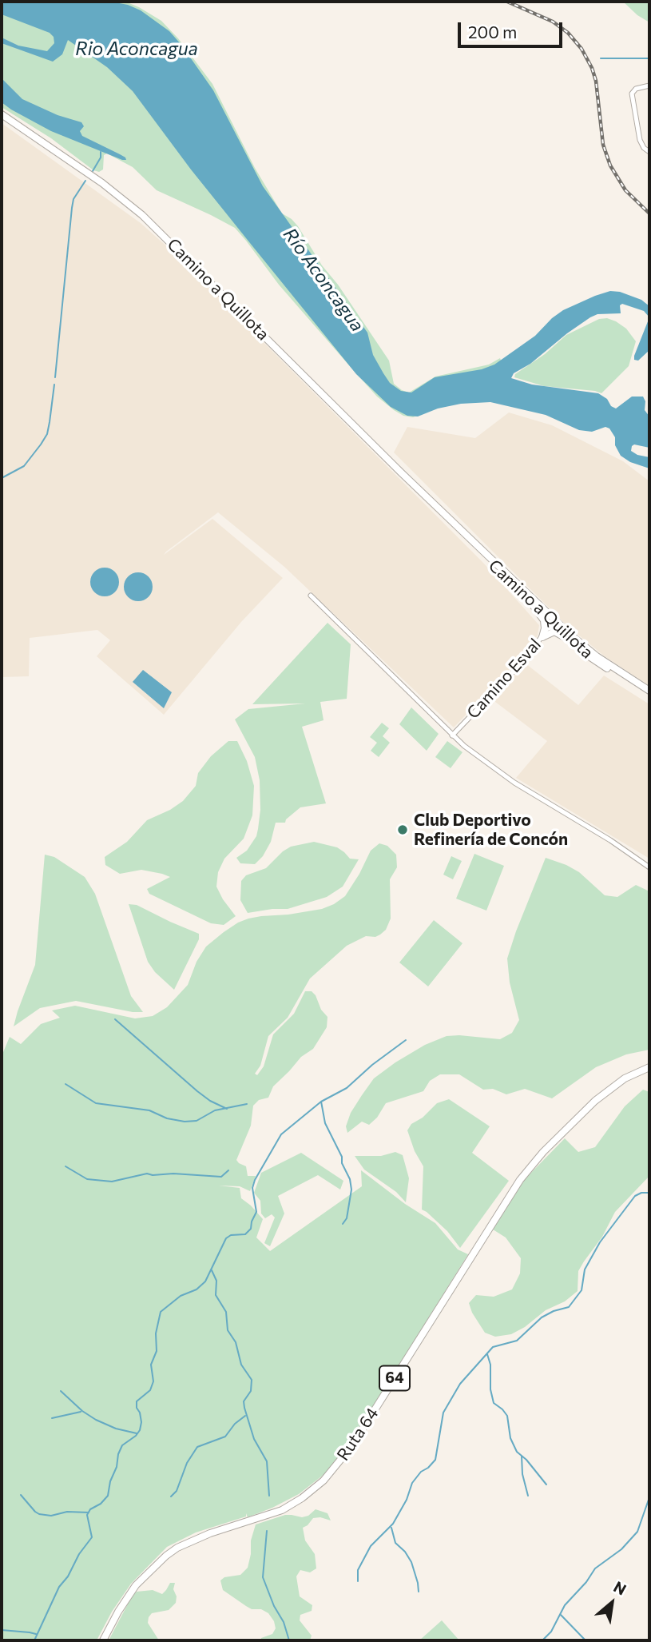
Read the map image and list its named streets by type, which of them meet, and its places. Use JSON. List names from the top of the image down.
{
  "streets": {
    "main road": ["Camino a Quillota", "64", "Ruta 64"],
    "street": ["Camino Esval"]
  },
  "crossings": [
    ["Camino a Quillota", "Camino Esval"]
  ],
  "water": ["Rio Aconcagua", "Río Aconcagua"],
  "places": ["Club Deportivo Refinería de Concón"],
  "scale_bar": "200 m",
  "north": "top right"
}
